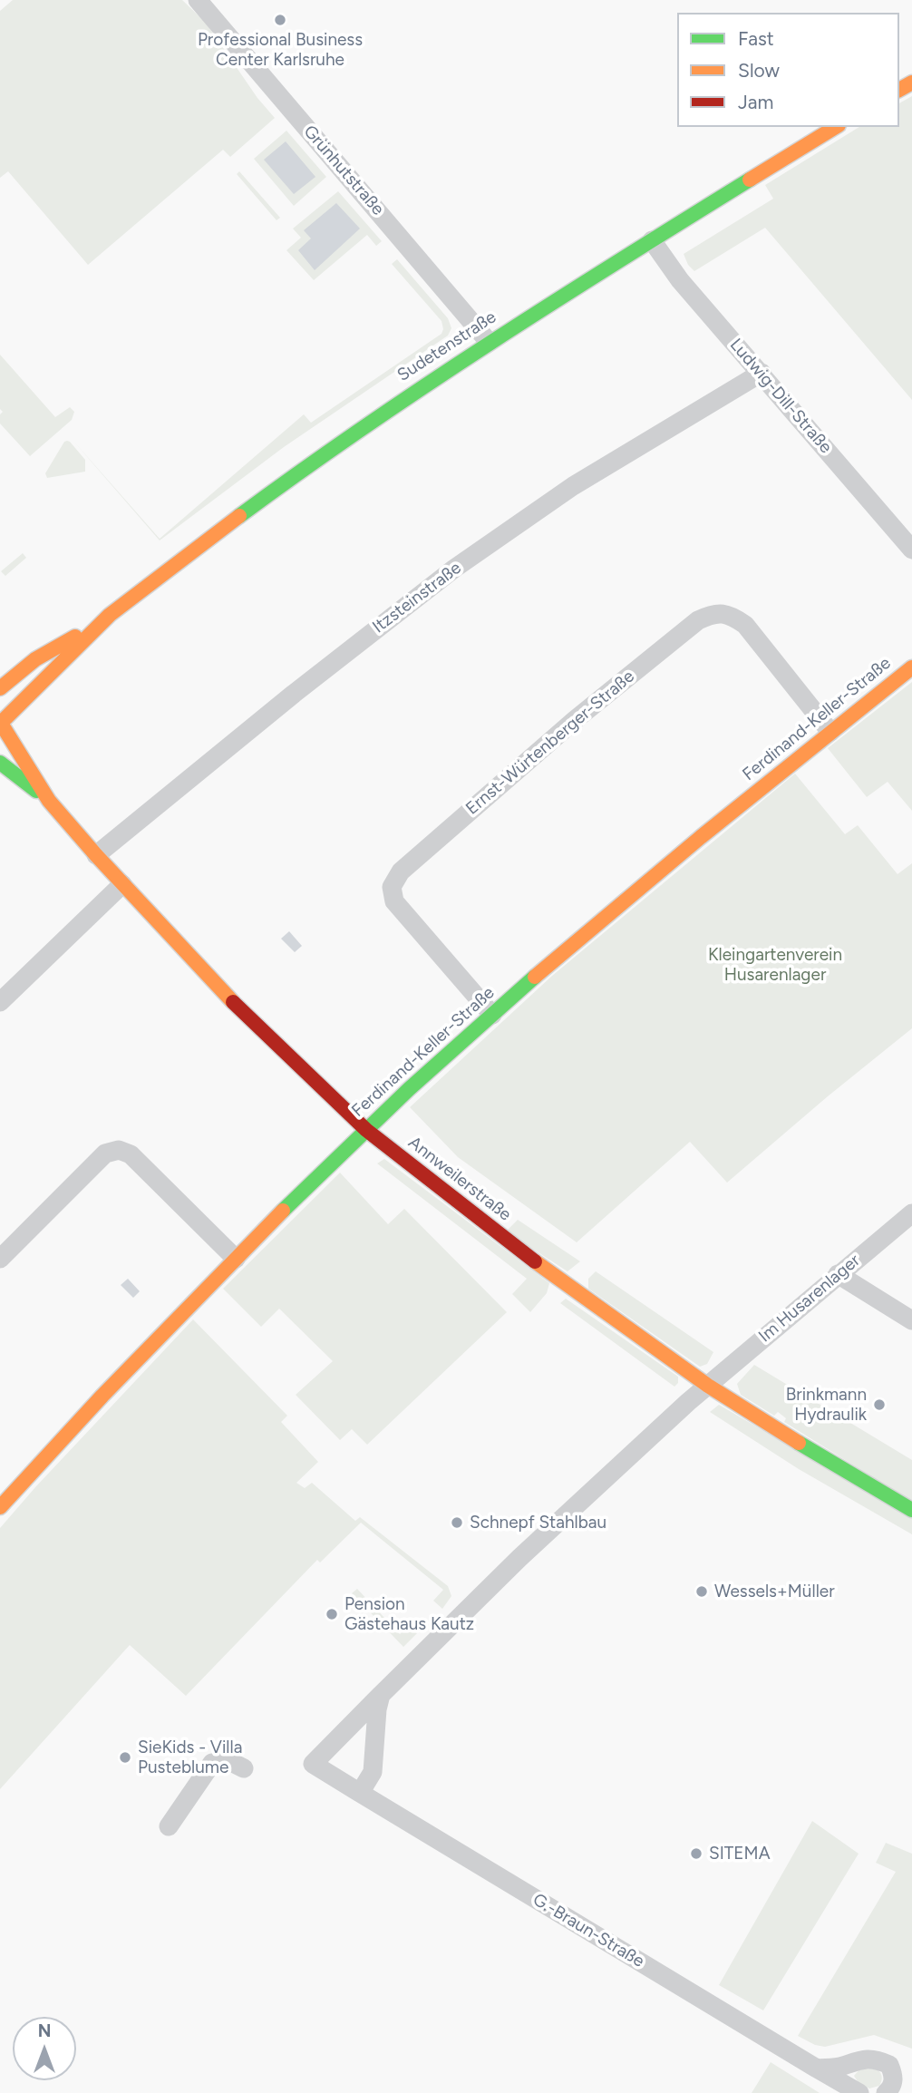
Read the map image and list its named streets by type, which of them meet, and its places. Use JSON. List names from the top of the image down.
{
  "streets": {
    "street": [
      "Grünhutstraße",
      "Sudetenstraße",
      "Ludwig-Dill-Straße",
      "Itzsteinstraße",
      "Ferdinand-Keller-Straße",
      "Ernst-Würtenberger-Straße",
      "Annweilerstraße",
      "Im Husarenlager",
      "G.-Braun-Straße"
    ]
  },
  "crossings": [
    ["Grünhutstraße", "Sudetenstraße"],
    ["Sudetenstraße", "Ludwig-Dill-Straße"],
    ["Sudetenstraße", "Annweilerstraße"],
    ["Ludwig-Dill-Straße", "Itzsteinstraße"],
    ["Itzsteinstraße", "Annweilerstraße"],
    ["Ferdinand-Keller-Straße", "Ernst-Würtenberger-Straße"],
    ["Ferdinand-Keller-Straße", "Annweilerstraße"],
    ["Annweilerstraße", "Im Husarenlager"],
    ["Annweilerstraße", "G.-Braun-Straße"],
    ["Im Husarenlager", "G.-Braun-Straße"]
  ],
  "parks": ["Kleingartenverein Husarenlager"],
  "places": [
    "Professional Business Center Karlsruhe",
    "Brinkmann Hydraulik",
    "Schnepf Stahlbau",
    "Wessels+Müller",
    "Pension Gästehaus Kautz",
    "SieKids - Villa Pusteblume",
    "SITEMA"
  ],
  "legend": ["Fast", "Slow", "Jam"],
  "north": "top"
}
